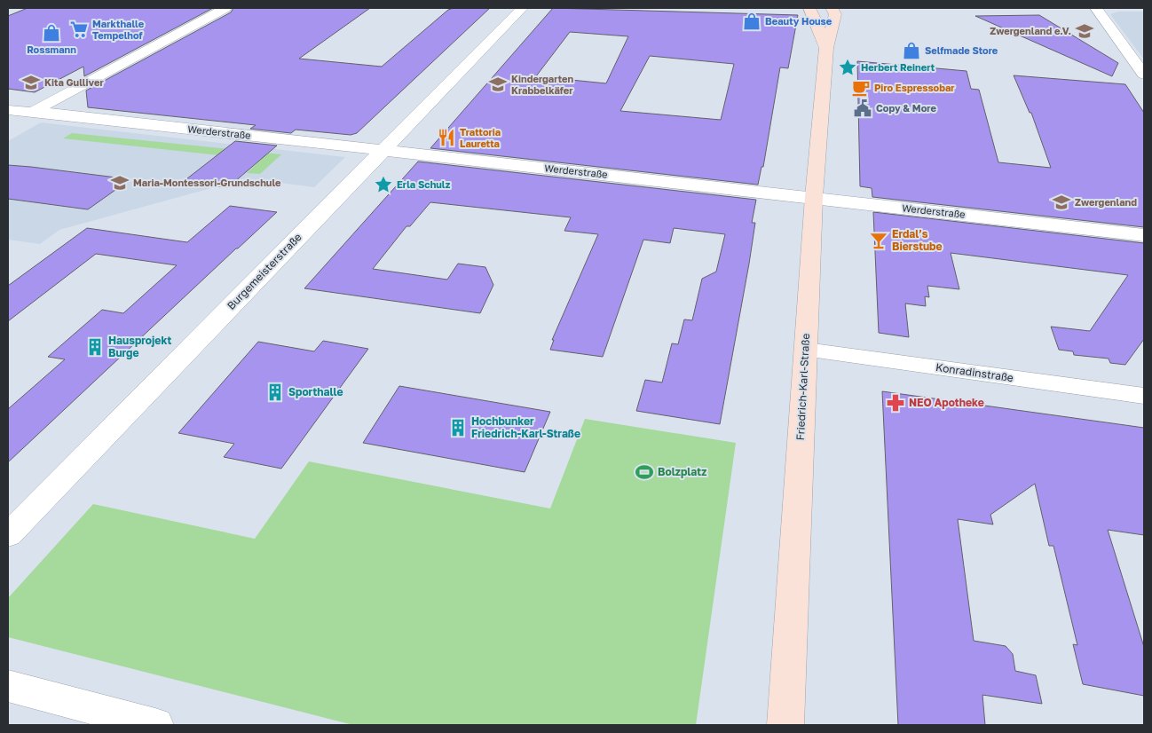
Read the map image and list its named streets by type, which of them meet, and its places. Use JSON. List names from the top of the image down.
{
  "streets": {
    "main road": ["Friedrich-Karl-Straße"],
    "street": ["Werderstraße", "Burgemeisterstraße", "Konradinstraße"]
  },
  "crossings": [
    ["Werderstraße", "Burgemeisterstraße"],
    ["Werderstraße", "Friedrich-Karl-Straße"],
    ["Konradinstraße", "Friedrich-Karl-Straße"]
  ],
  "places": {
    "shop": ["Beauty House", "Rossmann", "Selfmade Store"],
    "supermarket": ["Markthalle Tempelhof"],
    "school or university": [
      "Zwergenland e.V.",
      "Kita Gulliver",
      "Kindergarten Krabbelkäfer",
      "Maria-Montessori-Grundschule",
      "Zwergenland"
    ],
    "place": ["Herbert Reinert", "Erla Schulz"],
    "cafe": ["Piro Espressobar"],
    "public building": ["Copy & More"],
    "restaurant": ["Trattoria Lauretta"],
    "bar": ["Erdal’s Bierstube"],
    "building": ["Hausprojekt Burge", "Sporthalle", "Hochbunker Friedrich-Karl-Straße"],
    "pharmacy": ["NEO Apotheke"],
    "sports": ["Bolzplatz"]
  }
}
